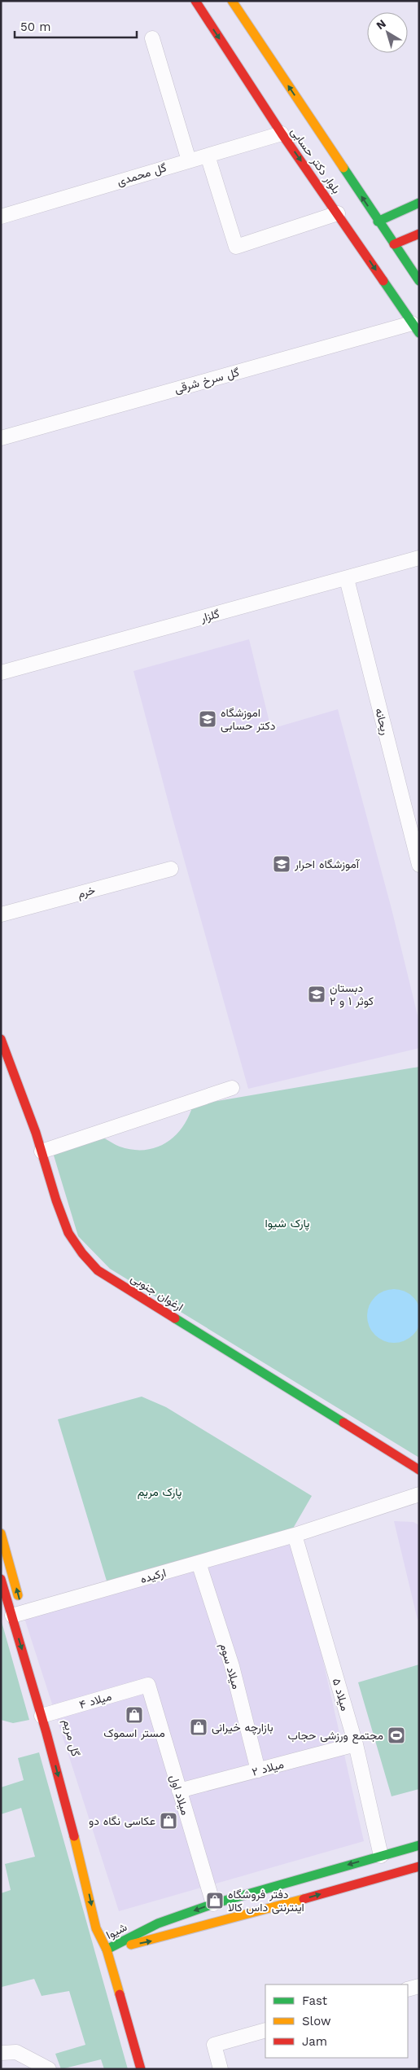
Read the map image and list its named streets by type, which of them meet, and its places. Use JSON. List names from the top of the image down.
{
  "streets": {
    "street": [
      "بلوار دکتر حسابی",
      "گل محمدی",
      "گل سرخ شرقی",
      "گلزار",
      "ریحانه",
      "خرم",
      "ارغوان جنوبی",
      "ارکیده",
      "میلاد سوم",
      "میلاد ۵",
      "میلاد ۴",
      "گل مریم",
      "میلاد ۲",
      "میلاد اول",
      "شیوا"
    ]
  },
  "crossings": [
    ["بلوار دکتر حسابی", "گل محمدی"],
    ["بلوار دکتر حسابی", "گل سرخ شرقی"],
    ["گلزار", "ریحانه"],
    ["ارکیده", "میلاد سوم"],
    ["ارکیده", "میلاد ۵"],
    ["ارکیده", "گل مریم"],
    ["میلاد سوم", "میلاد ۲"],
    ["میلاد ۵", "میلاد ۲"],
    ["میلاد ۵", "شیوا"],
    ["میلاد ۴", "گل مریم"],
    ["میلاد ۴", "میلاد اول"],
    ["گل مریم", "شیوا"],
    ["میلاد ۲", "میلاد اول"],
    ["میلاد اول", "شیوا"]
  ],
  "parks": ["پارک شیوا", "پارک مریم"],
  "places": {
    "school or university": ["اموزشگاه دکتر حسابی", "آموزشگاه احرار", "دبستان کوثر ۱ و ۲"],
    "shop": [
      "مستر اسموک",
      "بازارچه خیرانی",
      "عکاسی نگاه دو",
      "دفتر فروشگاه اینترنتی داس کالا"
    ],
    "sports": ["مجتمع ورزشی حجاب"]
  },
  "legend": ["Fast", "Slow", "Jam"],
  "scale_bar": "50 m",
  "north": "top left"
}
